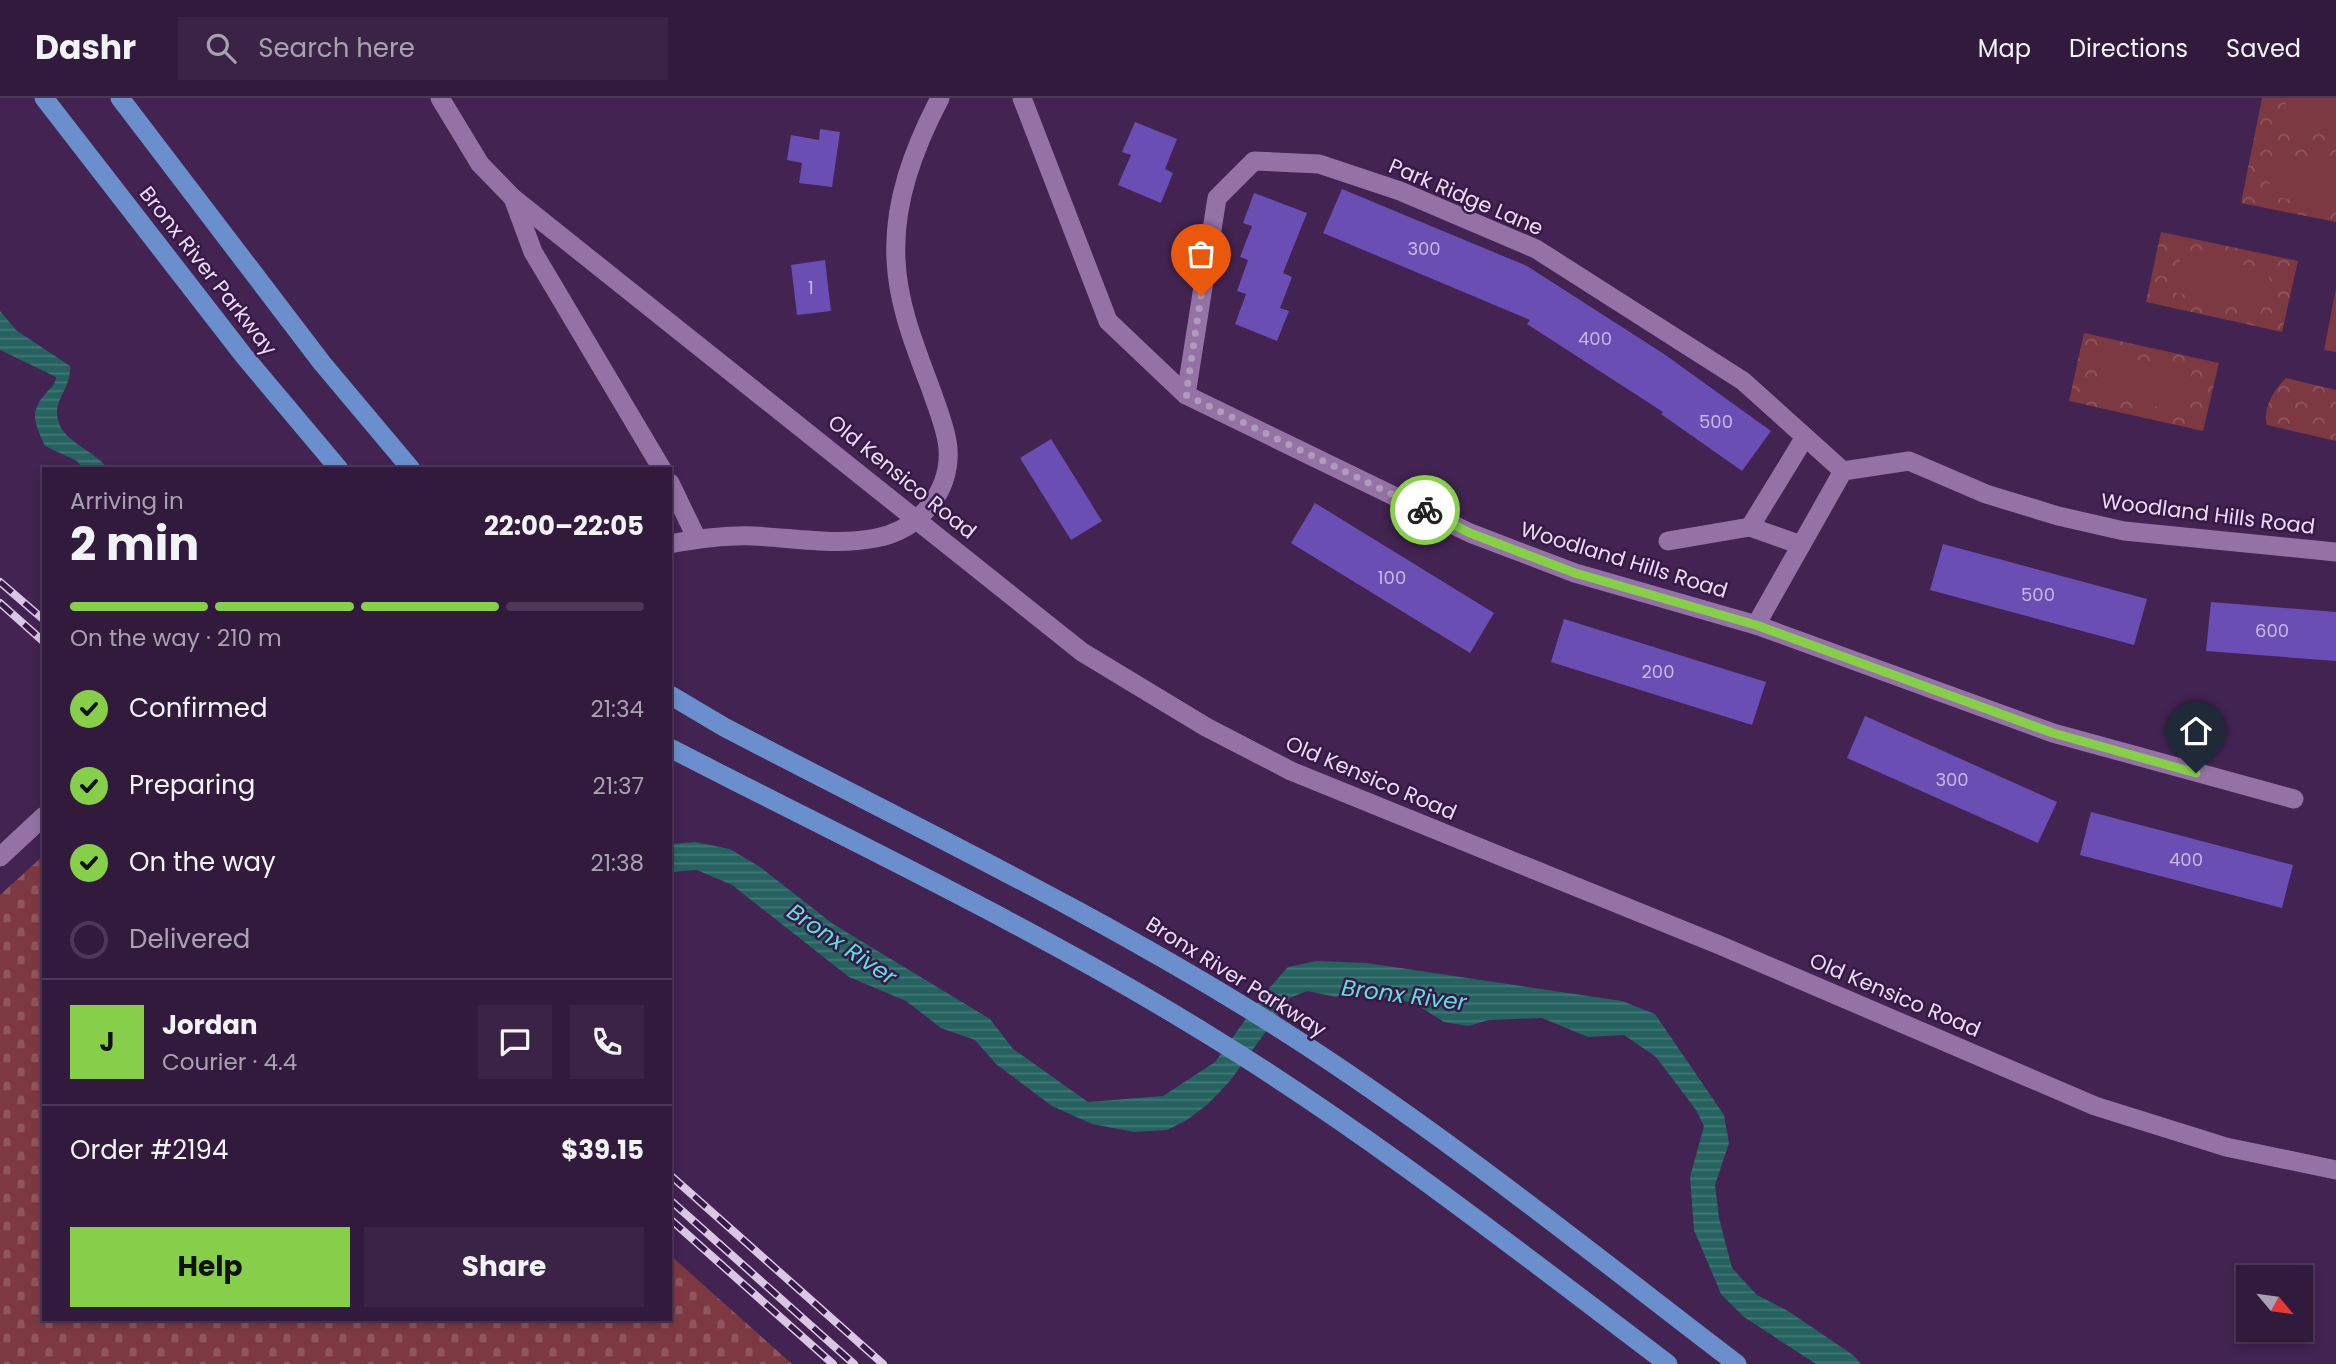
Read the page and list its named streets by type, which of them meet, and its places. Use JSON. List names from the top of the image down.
{
  "streets": {
    "highway": ["Bronx River Parkway"],
    "street": ["Park Ridge Lane", "Old Kensico Road", "Woodland Hills Road"]
  },
  "crossings": [
    ["Park Ridge Lane", "Woodland Hills Road"]
  ],
  "water": ["Bronx River"],
  "house_numbers": [
    "300",
    "1",
    "400",
    "500",
    "100",
    "500",
    "600",
    "200",
    "300",
    "400"
  ],
  "north": "bottom right",
  "page": {
    "header": "Dashr",
    "search": "Search here",
    "nav": ["Map", "Directions", "Saved"],
    "heading": ["2 min", "Arriving in", "22:00–22:05"],
    "panel": [
      "Jordan",
      "Courier · 4.4",
      "Order #2194",
      "$39.15"
    ],
    "bar": "On the way · 210 m",
    "list": [
      ["Confirmed", "21:34"],
      ["Preparing", "21:37"],
      ["On the way", "21:38"],
      "Delivered"
    ],
    "round": "J",
    "buttons": ["Help", "Share"]
  }
}
